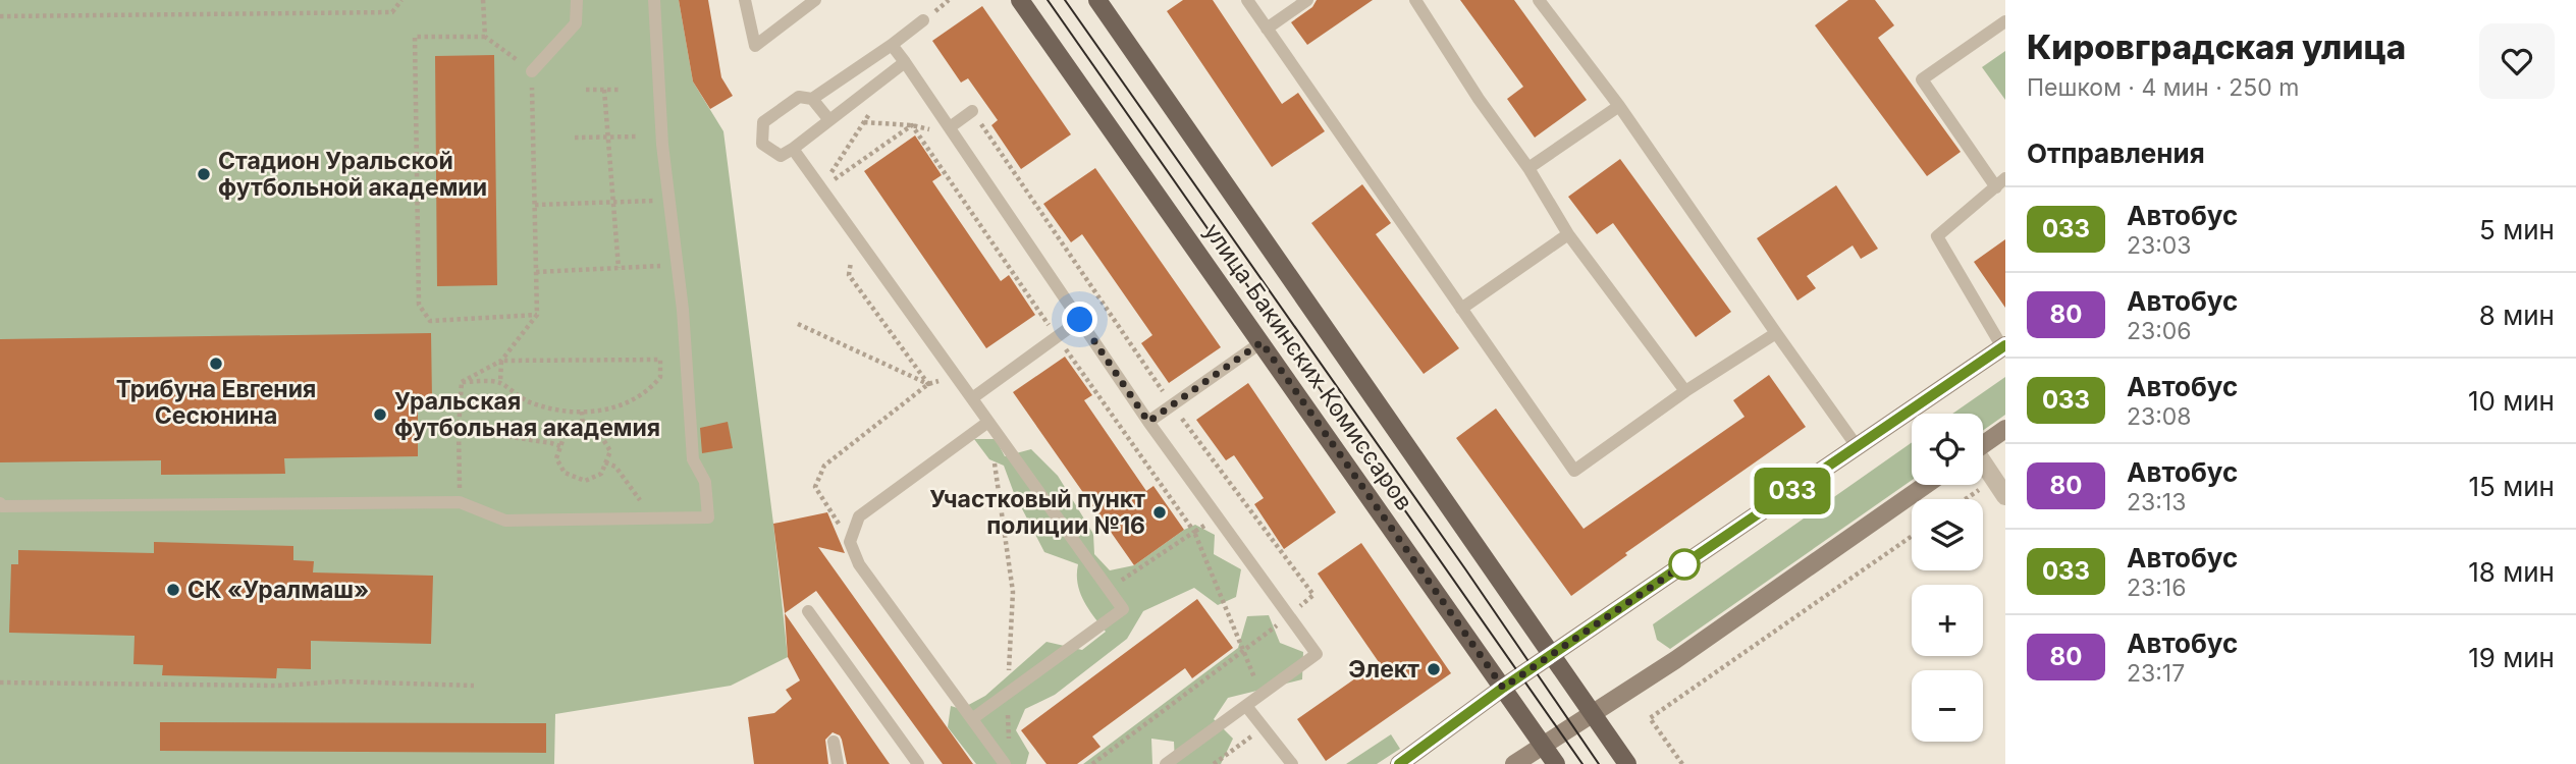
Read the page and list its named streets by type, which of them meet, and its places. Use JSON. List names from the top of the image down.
{
  "streets": {
    "main road": ["улица Бакинских Комиссаров"]
  },
  "places": [
    "Стадион Уральской футбольной академии",
    "Трибуна Евгения Сесюнина",
    "Уральская футбольная академия",
    "Участковый пункт полиции №16",
    "СК «Уралмаш»",
    "Элект"
  ],
  "lines": ["bus line 033"],
  "page": {
    "on_map": "033",
    "heading": [
      ["Кировградская улица", "Пешком · 4 мин · 250 m"],
      "Отправления"
    ],
    "list": [
      {
        "mark": "033",
        "name": "Автобус",
        "note": "23:03",
        "value": "5 мин"
      },
      {
        "mark": "80",
        "name": "Автобус",
        "note": "23:06",
        "value": "8 мин"
      },
      {
        "mark": "033",
        "name": "Автобус",
        "note": "23:08",
        "value": "10 мин"
      },
      {
        "mark": "80",
        "name": "Автобус",
        "note": "23:13",
        "value": "15 мин"
      },
      {
        "mark": "033",
        "name": "Автобус",
        "note": "23:16",
        "value": "18 мин"
      },
      {
        "mark": "80",
        "name": "Автобус",
        "note": "23:17",
        "value": "19 мин"
      }
    ],
    "map_buttons": ["+", "−"]
  }
}
